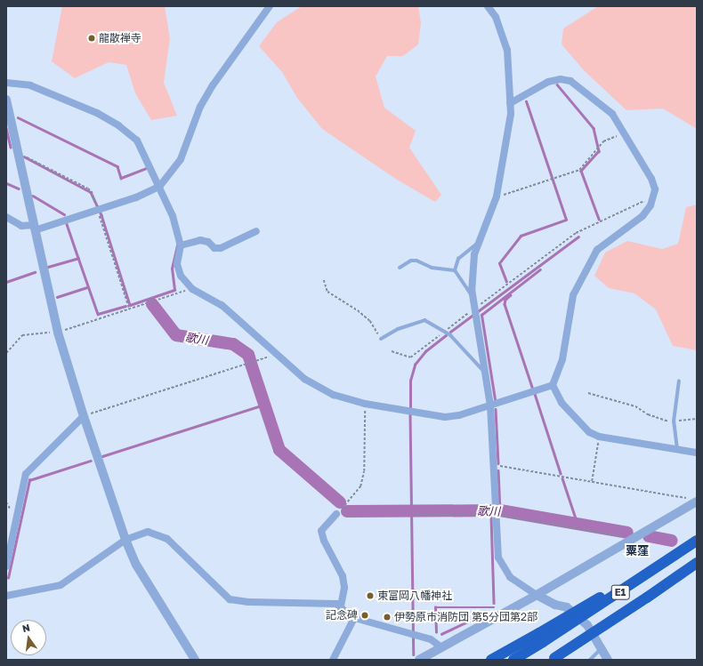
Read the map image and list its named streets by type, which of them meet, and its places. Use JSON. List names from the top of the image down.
{
  "streets": {
    "highway": ["E1"]
  },
  "districts": ["粟窪"],
  "water": ["歌川"],
  "places": [
    "龍散禅寺",
    "東富岡八幡神社",
    "記念碑",
    "伊勢原市消防団 第5分団第2部"
  ],
  "north": "top"
}
